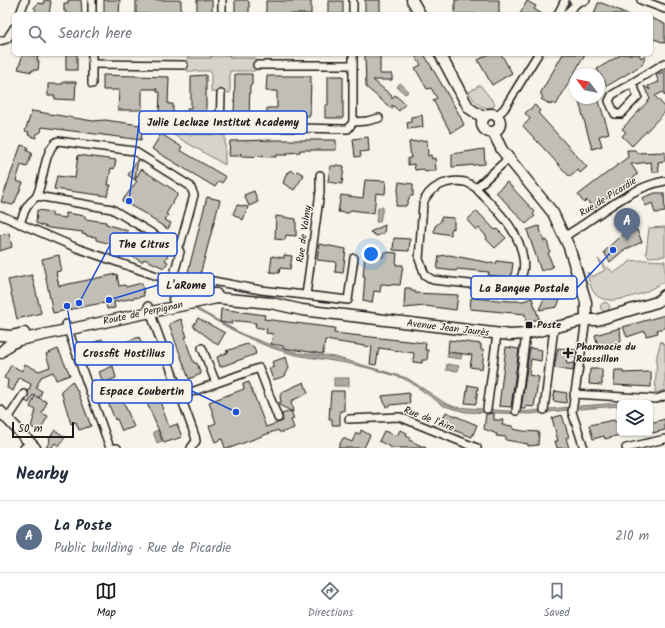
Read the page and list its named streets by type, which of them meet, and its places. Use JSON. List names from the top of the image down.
{
  "streets": {
    "street": [
      "Rue de Picardie",
      "Rue de Valmy",
      "Route de Perpignan",
      "Avenue Jean Jaurès",
      "Rue de l'Aire"
    ]
  },
  "crossings": [
    ["Route de Perpignan", "Avenue Jean Jaurès"]
  ],
  "places": {
    "other": [
      "Julie Lecluze Institut Academy",
      "La Banque Postale",
      "L'aRome",
      "The Citrus",
      "Crossfit Hostilius",
      "Espace Coubertin"
    ],
    "transit": ["Poste"],
    "health": ["Pharmacie du Roussillon"]
  },
  "scale_bar": "50 m",
  "north": "top left",
  "page": {
    "search": "Search here",
    "pins": "A",
    "scale": "50 m",
    "heading": "Nearby",
    "list": [
      {
        "mark": "A",
        "name": "La Poste",
        "note": "Public building · Rue de Picardie",
        "value": "210 m"
      }
    ],
    "nav": ["Map", "Directions", "Saved"]
  }
}
